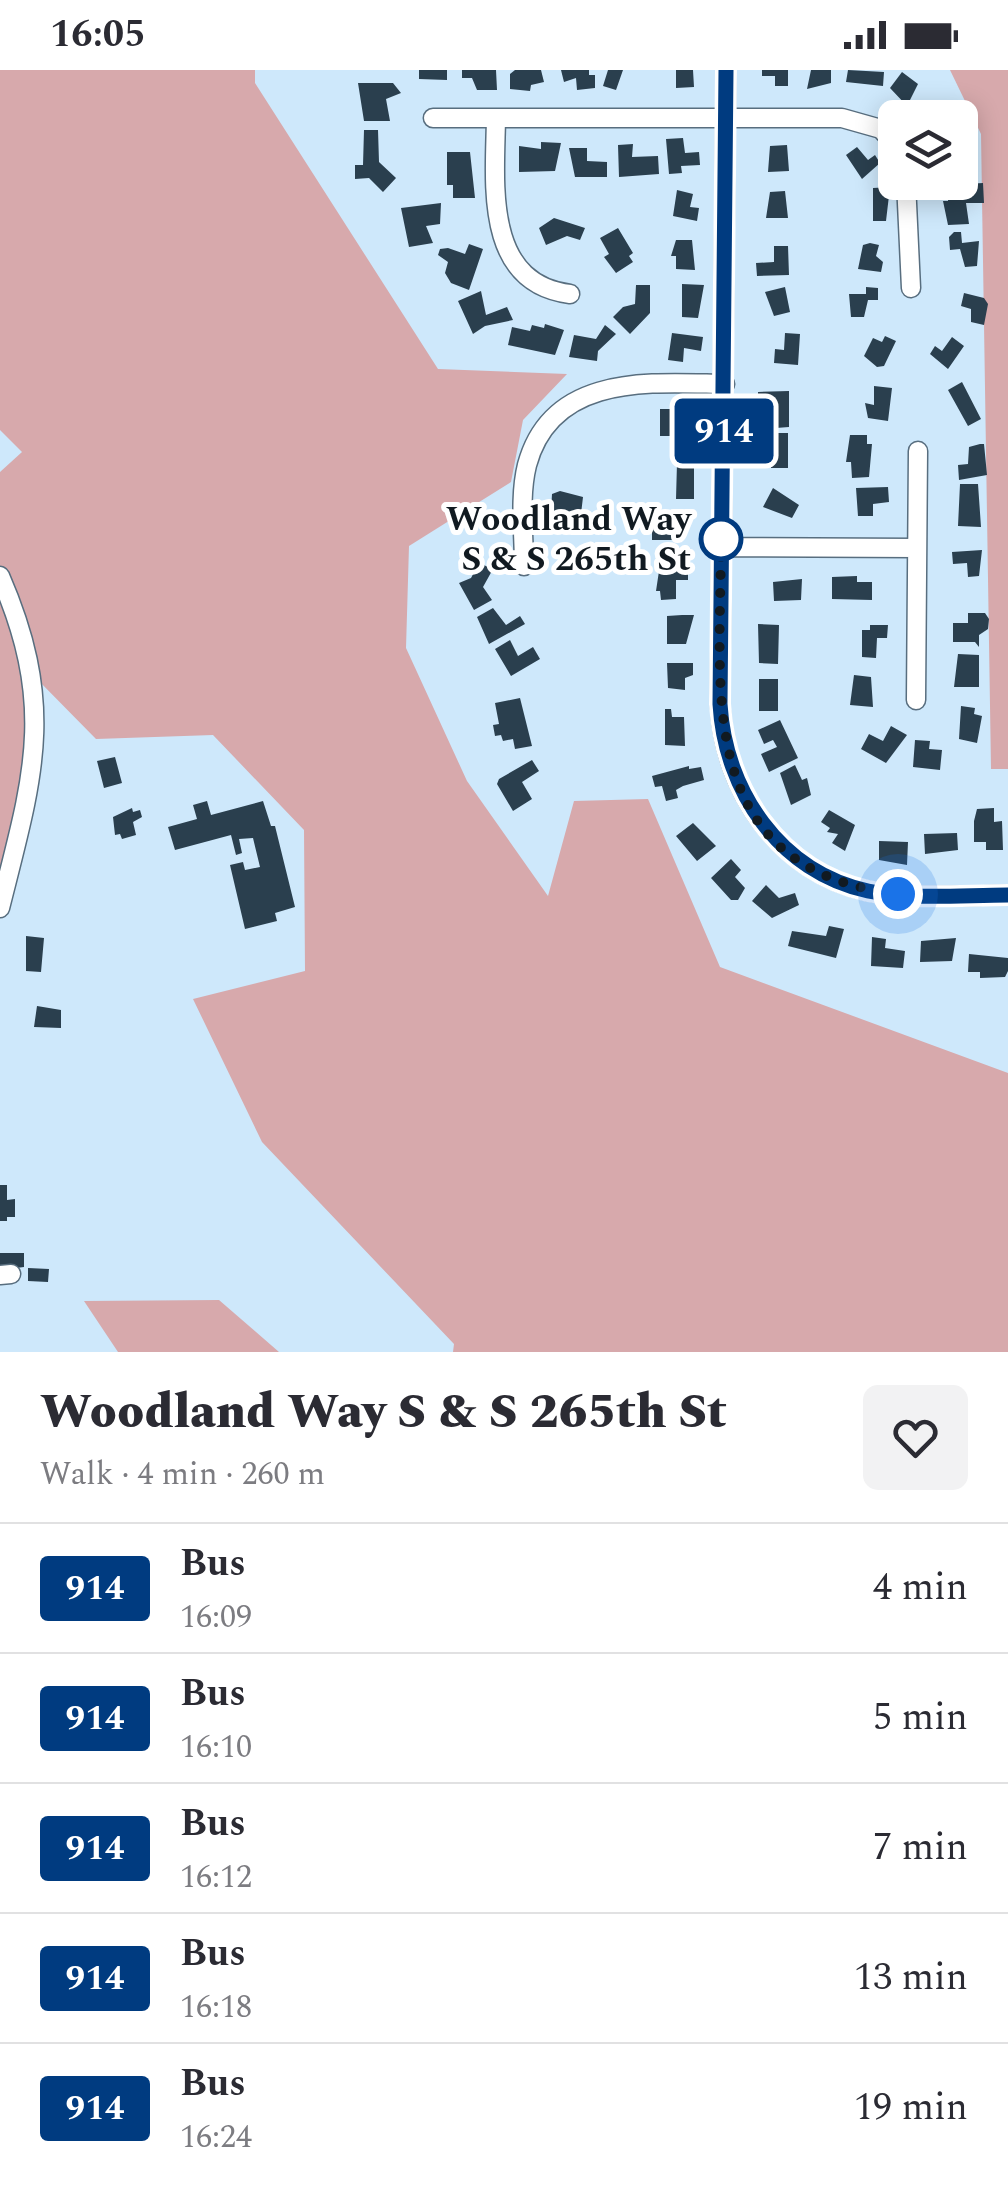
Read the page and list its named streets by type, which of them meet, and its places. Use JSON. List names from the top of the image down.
{
  "places": ["Woodland Way S & S 265th St"],
  "lines": ["bus line 914"],
  "page": {
    "status": "16:05",
    "on_map": "914",
    "heading": ["Woodland Way S & S 265th St", "Walk · 4 min · 260 m"],
    "list": [
      {
        "mark": "914",
        "name": "Bus",
        "note": "16:09",
        "value": "4 min"
      },
      {
        "mark": "914",
        "name": "Bus",
        "note": "16:10",
        "value": "5 min"
      },
      {
        "mark": "914",
        "name": "Bus",
        "note": "16:12",
        "value": "7 min"
      },
      {
        "mark": "914",
        "name": "Bus",
        "note": "16:18",
        "value": "13 min"
      },
      {
        "mark": "914",
        "name": "Bus",
        "note": "16:24",
        "value": "19 min"
      }
    ]
  }
}
